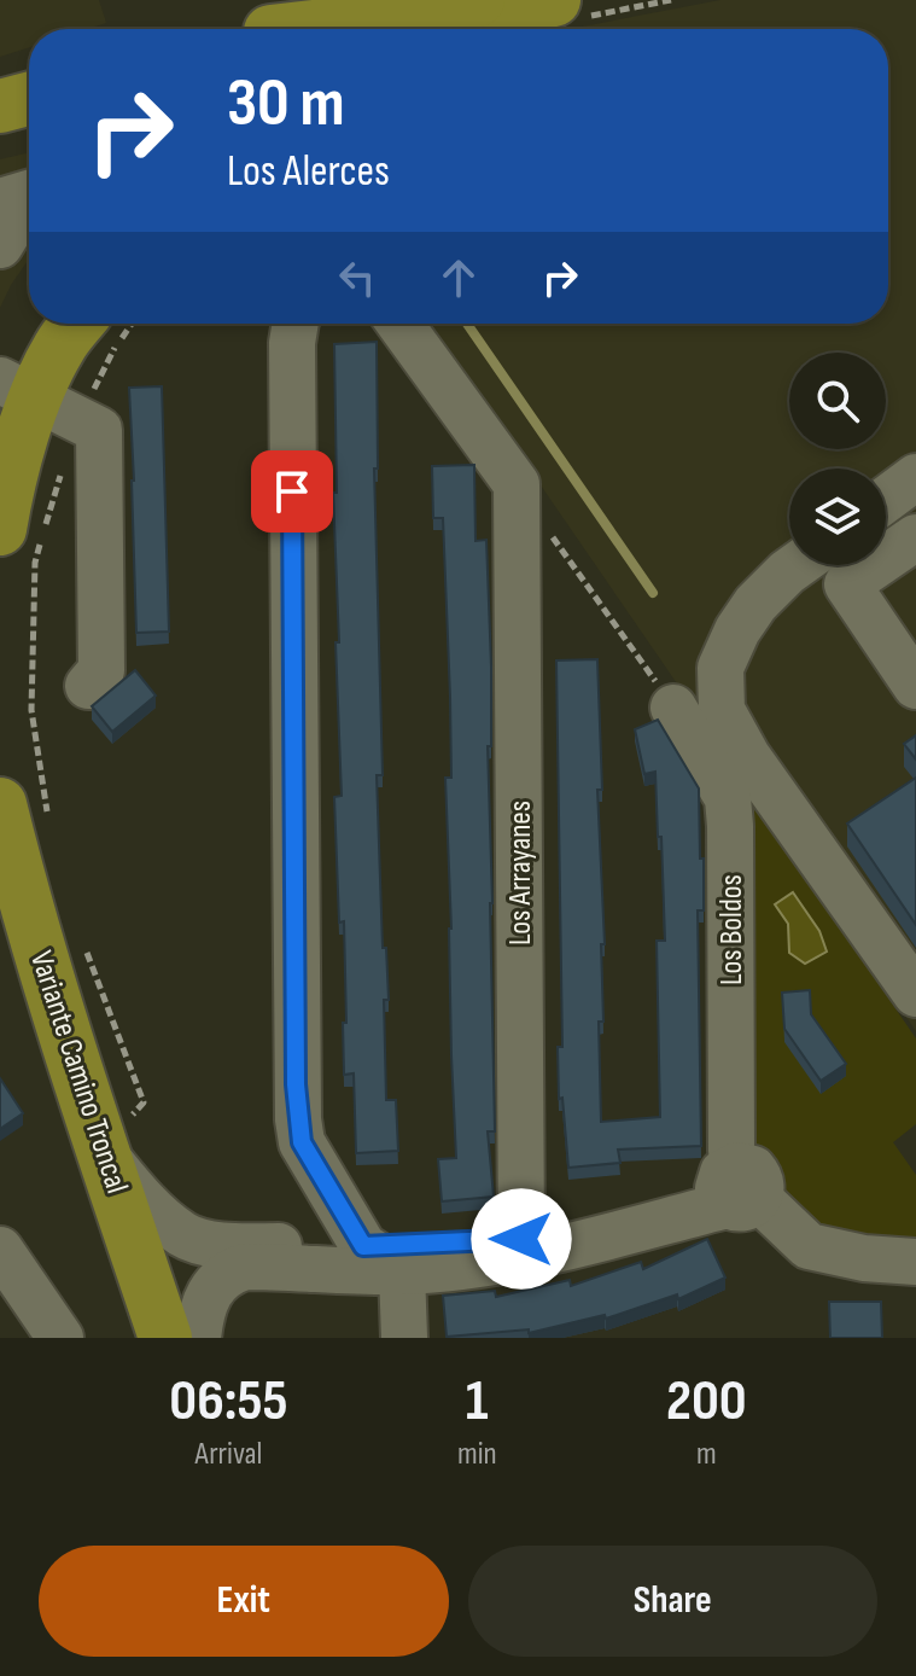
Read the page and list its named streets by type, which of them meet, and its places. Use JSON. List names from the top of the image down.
{
  "streets": {
    "main road": ["Variante Camino Troncal"],
    "street": ["Los Arrayanes", "Los Boldos"]
  },
  "page": {
    "turn": ["30 m", "Los Alerces"],
    "eta": [
      "06:55",
      "Arrival",
      "1",
      "min",
      "200",
      "m"
    ],
    "buttons": ["Exit", "Share"]
  }
}
